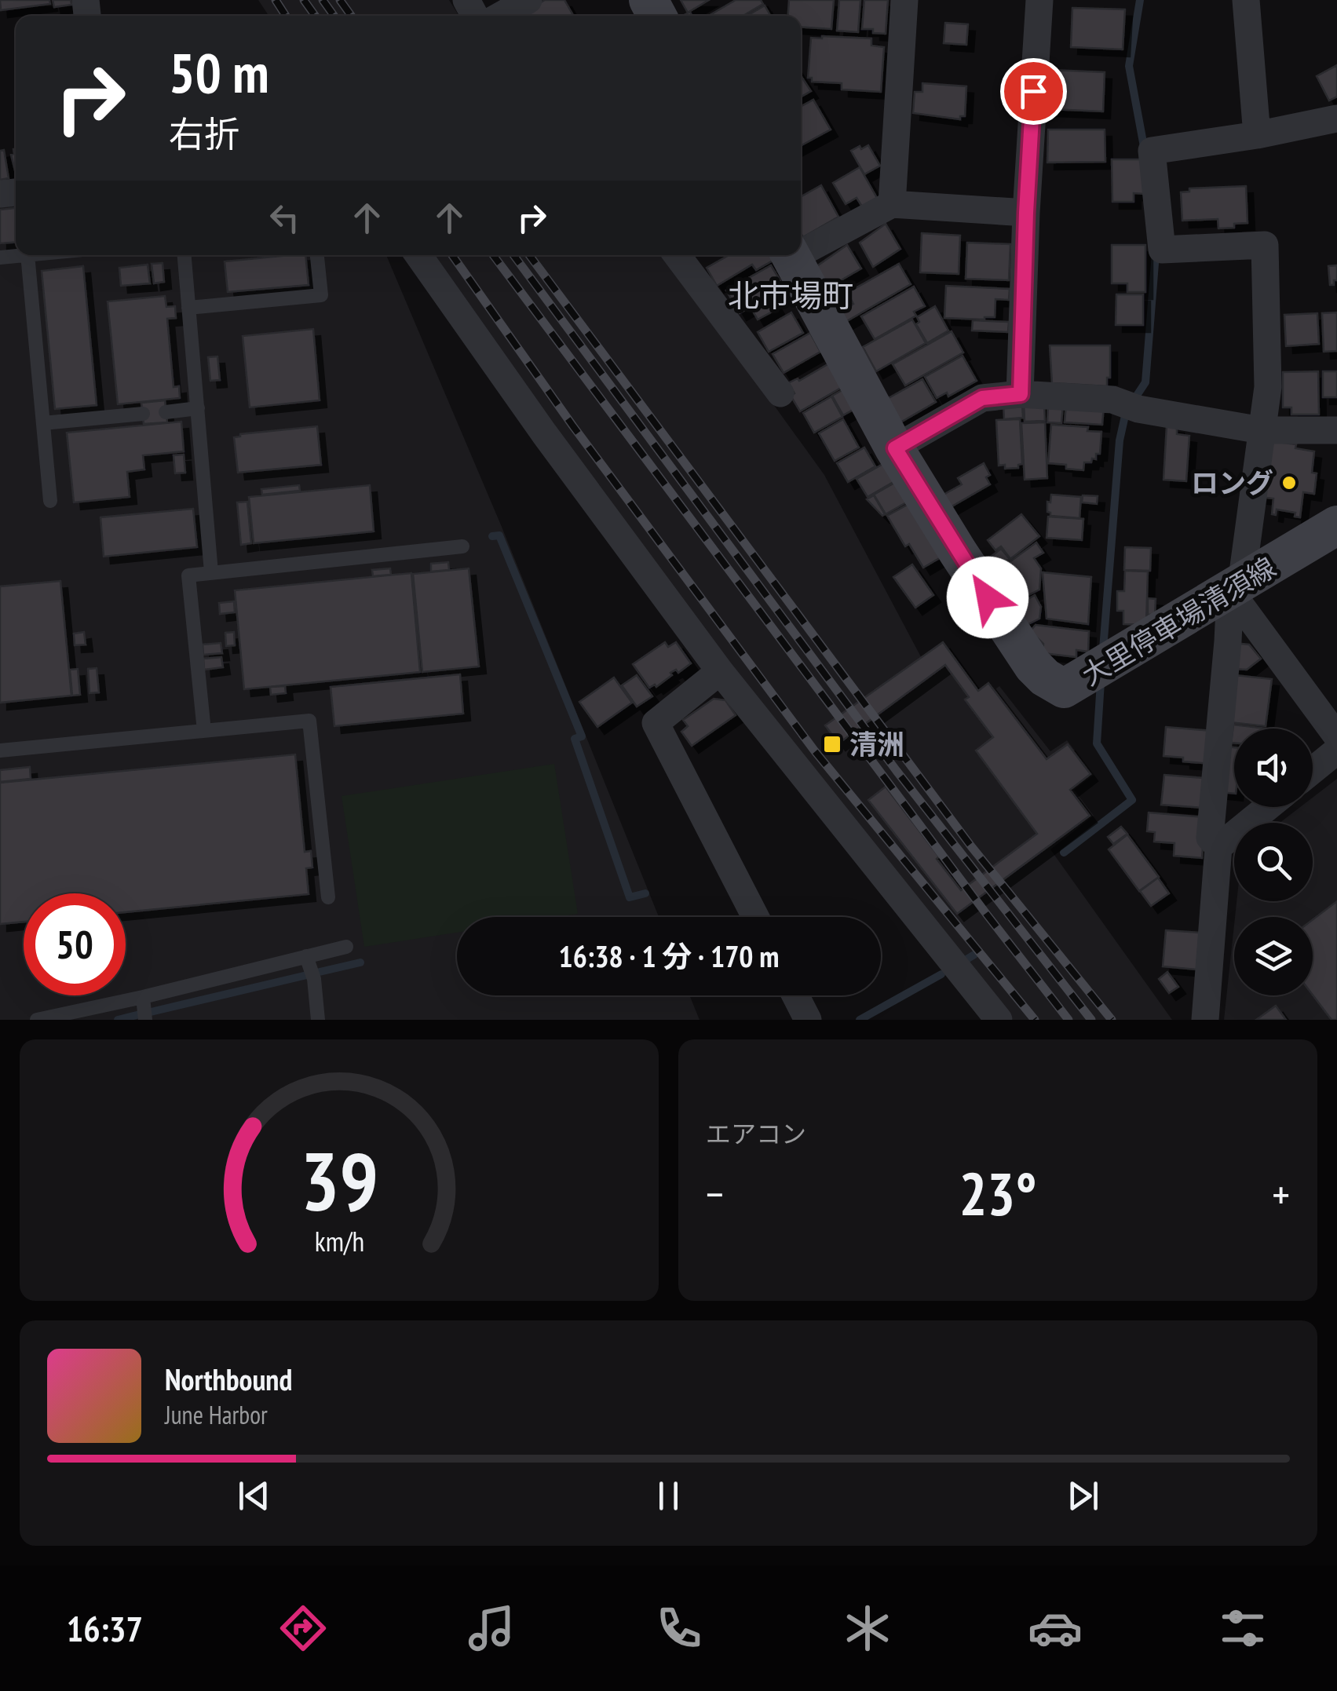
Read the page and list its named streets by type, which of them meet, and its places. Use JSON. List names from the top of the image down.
{
  "streets": {
    "main road": ["大里停車場清須線"]
  },
  "districts": ["北市場町"],
  "places": {
    "other": ["ロング"],
    "transit": ["清洲"]
  },
  "page": {
    "turn": ["50 m", "右折"],
    "limit": "50",
    "trip": "16:38 · 1 分 · 170 m",
    "tile": "エアコン",
    "heat": ["−", "23°", "+"],
    "song": ["Northbound", "June Harbor"],
    "tabs": "16:37",
    "gauge": ["39", "km/h"]
  }
}
